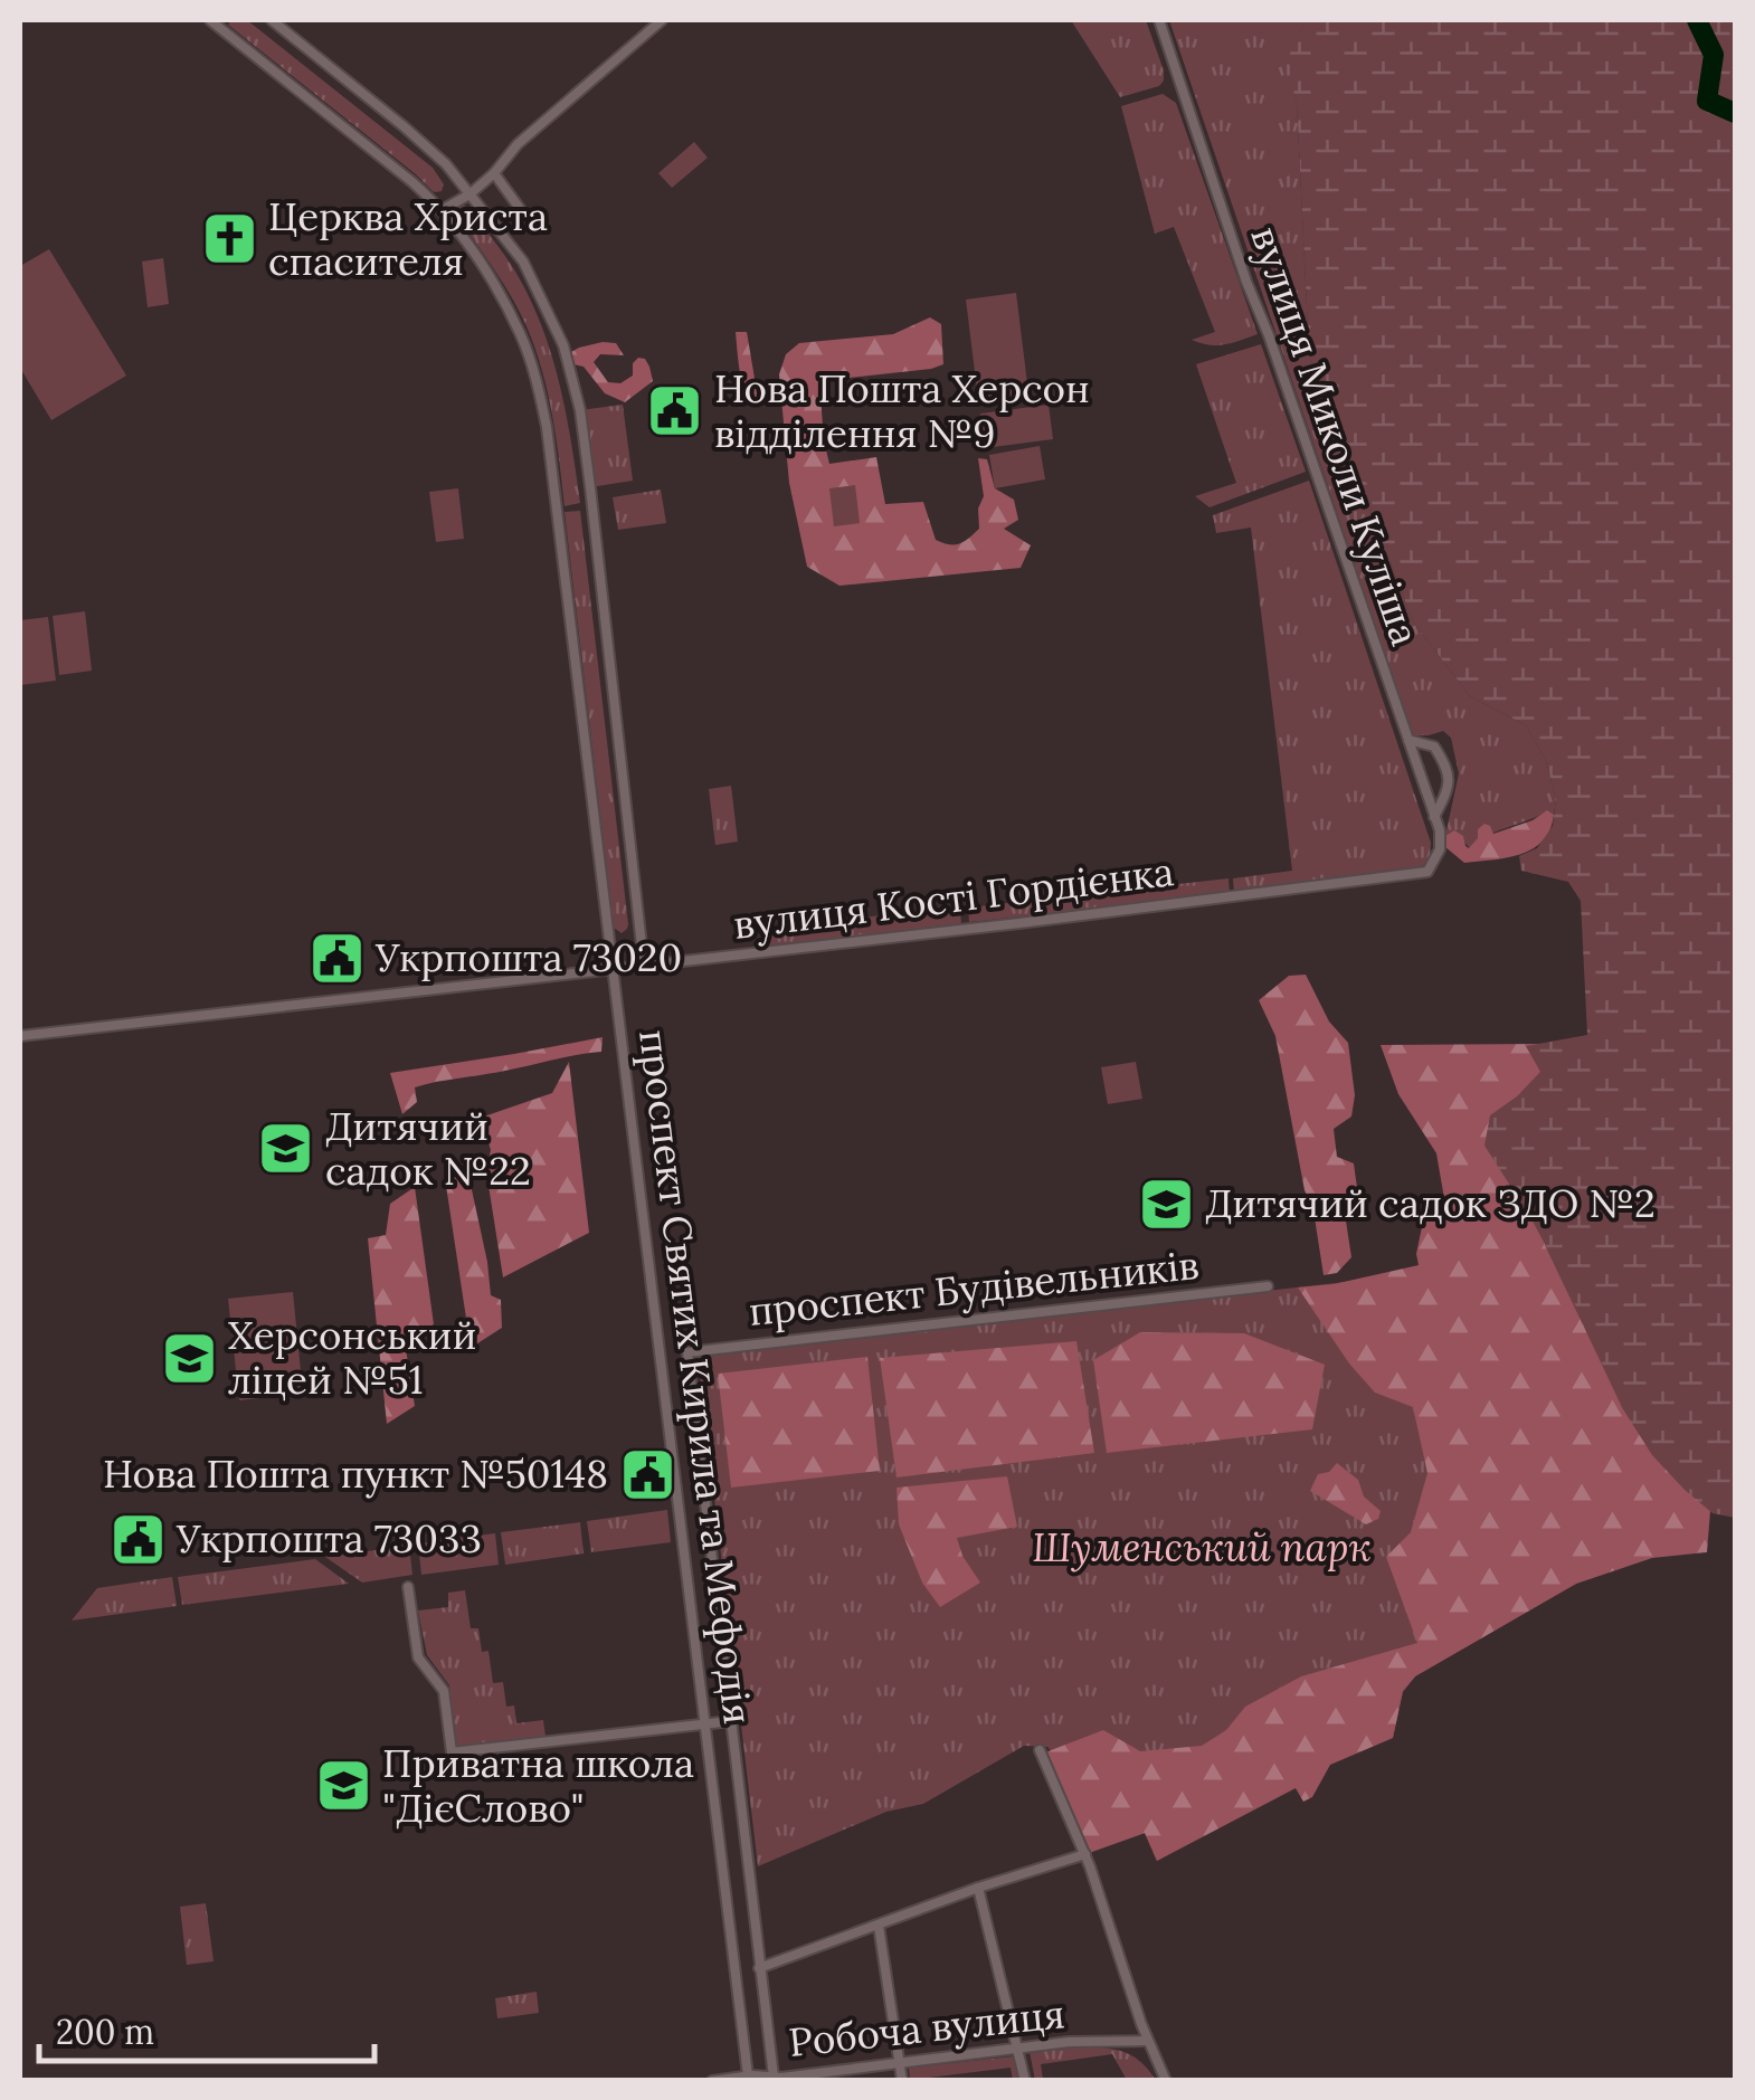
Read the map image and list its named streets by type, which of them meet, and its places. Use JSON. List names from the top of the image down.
{
  "streets": {
    "street": [
      "вулиця Миколи Куліша",
      "вулиця Кості Гордієнка",
      "проспект Будівельників",
      "проспект Святих Кирила та Мефодія",
      "Робоча вулиця"
    ]
  },
  "crossings": [
    ["вулиця Миколи Куліша", "вулиця Кості Гордієнка"],
    ["вулиця Кості Гордієнка", "проспект Святих Кирила та Мефодія"],
    ["проспект Святих Кирила та Мефодія", "Робоча вулиця"]
  ],
  "parks": ["Шуменський парк"],
  "places": {
    "church": ["Церква Христа спасителя"],
    "public building": [
      "Нова Пошта Херсон відділення №9",
      "Укрпошта 73020",
      "Нова Пошта пункт №50148",
      "Укрпошта 73033"
    ],
    "school or university": [
      "Дитячий садок №22",
      "Дитячий садок ЗДО №2",
      "Херсонський ліцей №51",
      "Приватна школа \"ДієСлово\""
    ]
  },
  "scale_bar": "200 m"
}
